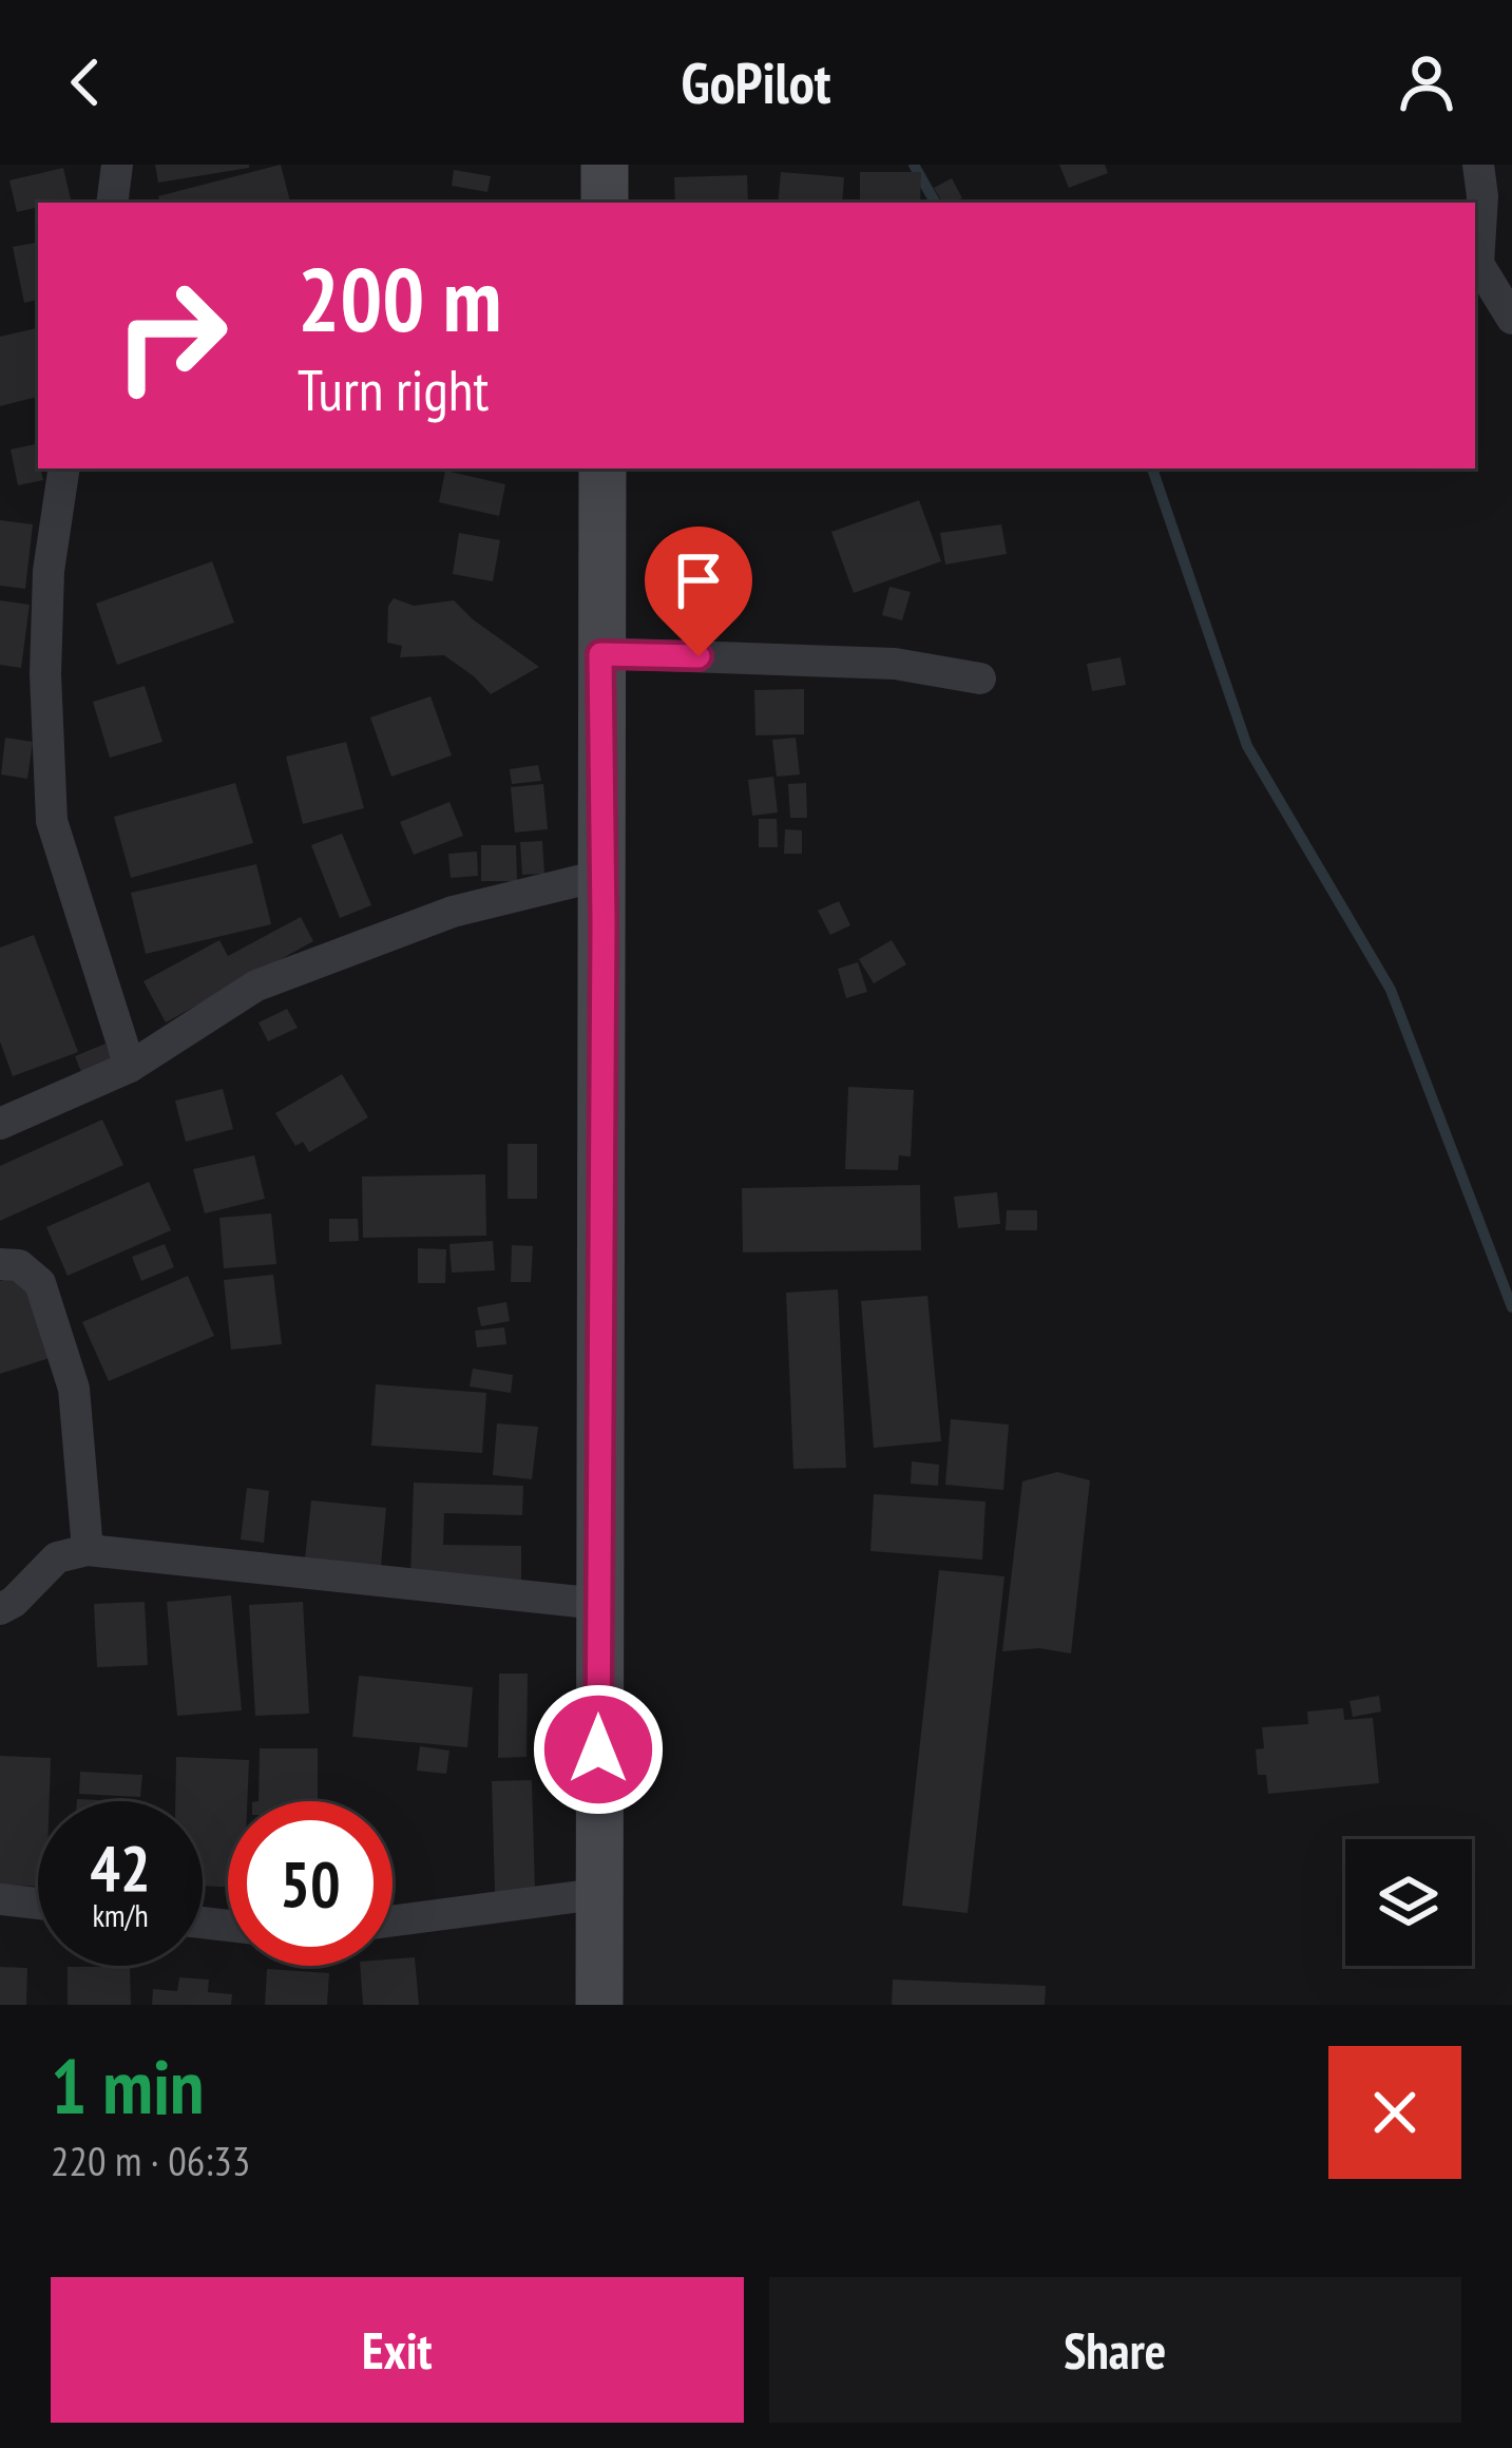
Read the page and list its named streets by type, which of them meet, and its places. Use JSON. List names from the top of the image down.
{
  "page": {
    "header": "GoPilot",
    "turn": ["200 m", "Turn right"],
    "speed": "42 km/h",
    "limit": "50",
    "heading": ["1 min", "220 m · 06:33"],
    "buttons": ["Exit", "Share"]
  }
}
